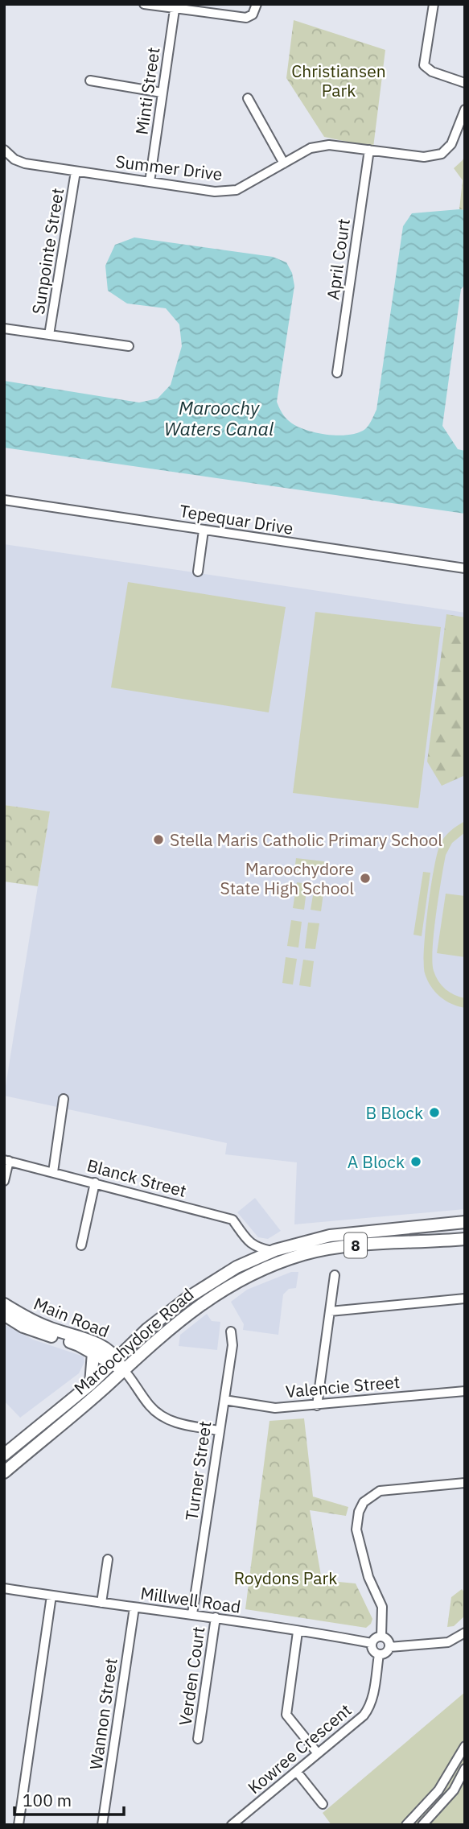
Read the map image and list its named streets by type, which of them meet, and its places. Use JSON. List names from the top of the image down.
{
  "streets": {
    "main road": ["8", "Main Road", "Maroochydore Road"],
    "street": [
      "Minti Street",
      "Summer Drive",
      "Sunpointe Street",
      "April Court",
      "Tepequar Drive",
      "Blanck Street",
      "Valencie Street",
      "Turner Street",
      "Millwell Road",
      "Verden Court",
      "Wannon Street",
      "Kowree Crescent"
    ]
  },
  "crossings": [
    ["Minti Street", "Summer Drive"],
    ["Summer Drive", "Sunpointe Street"],
    ["Summer Drive", "April Court"],
    ["Main Road", "Maroochydore Road"],
    ["Valencie Street", "Turner Street"],
    ["Turner Street", "Millwell Road"],
    ["Millwell Road", "Verden Court"],
    ["Millwell Road", "Wannon Street"],
    ["Millwell Road", "Kowree Crescent"]
  ],
  "water": ["Maroochy Waters Canal"],
  "parks": ["Christiansen Park", "Roydons Park"],
  "places": [
    "Stella Maris Catholic Primary School",
    "Maroochydore State High School",
    "B Block",
    "A Block"
  ],
  "scale_bar": "100 m"
}
